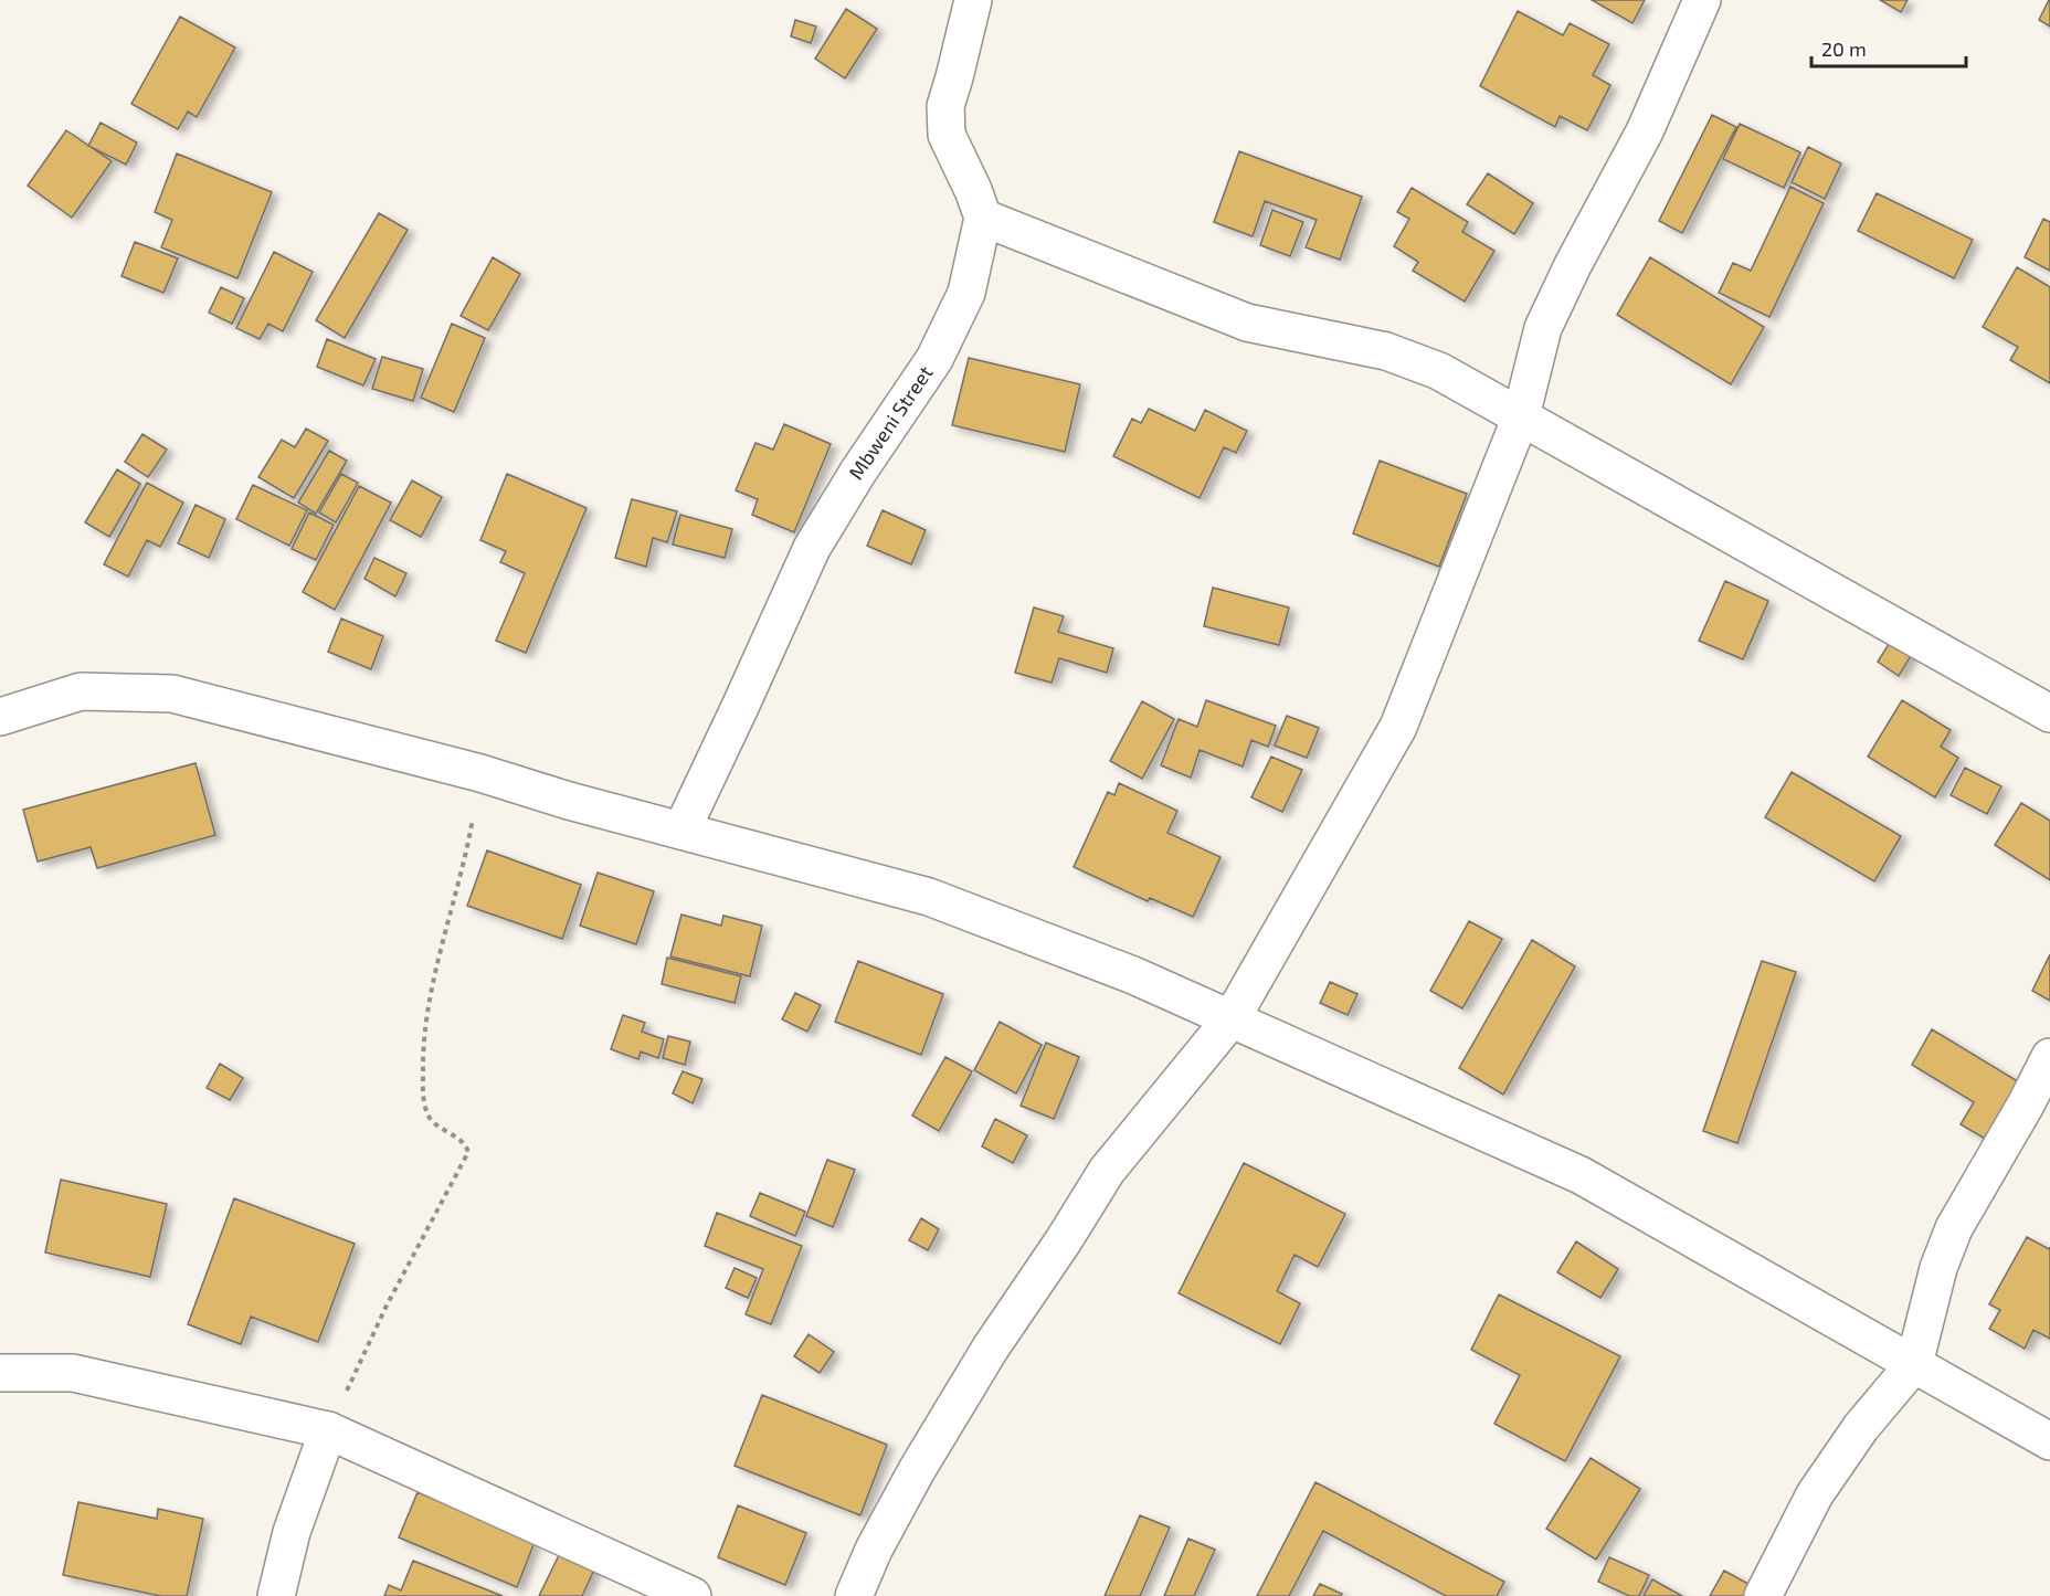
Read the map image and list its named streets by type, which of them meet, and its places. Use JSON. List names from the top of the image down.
{
  "streets": {
    "street": ["Mbweni Street"]
  },
  "scale_bar": "20 m"
}
